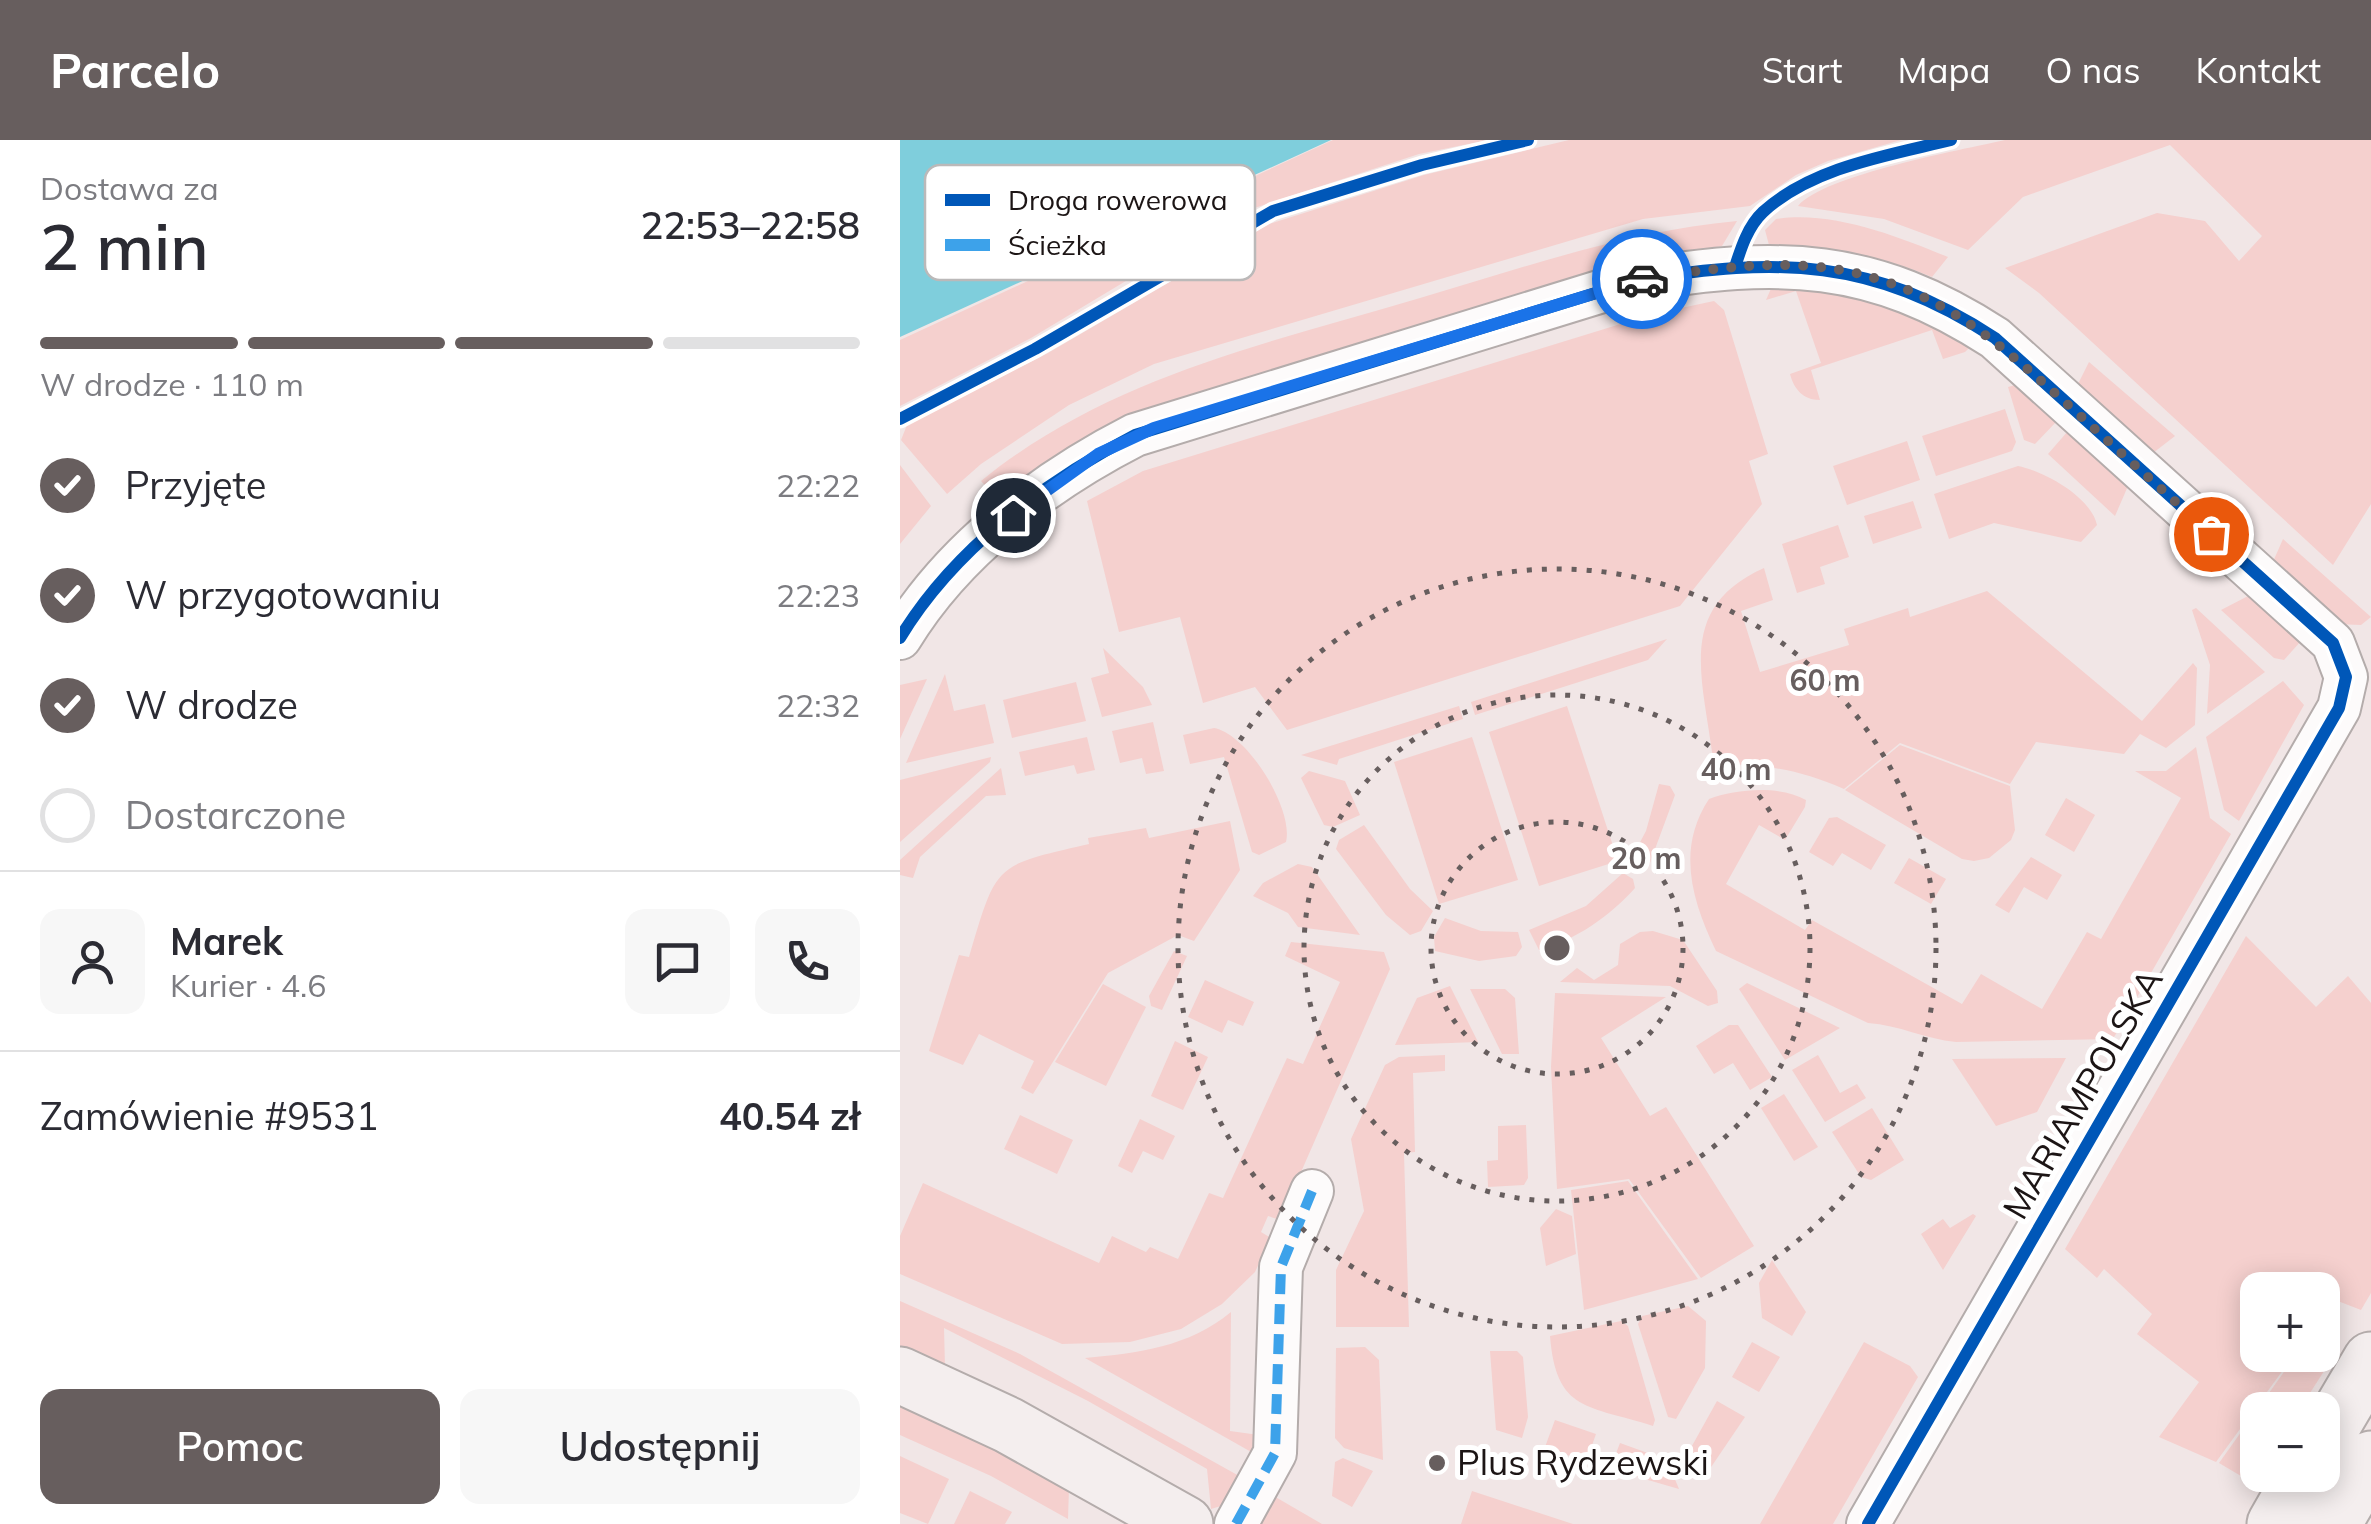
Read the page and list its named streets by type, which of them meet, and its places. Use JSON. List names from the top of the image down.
{
  "streets": {
    "street": ["MARIAMPOLSKA"]
  },
  "places": ["Plus Rydzewski"],
  "legend": ["Droga rowerowa", "Ścieżka"],
  "page": {
    "header": "Parcelo",
    "nav": [
      "Start",
      "Mapa",
      "O nas",
      "Kontakt"
    ],
    "heading": ["2 min", "Dostawa za", "22:53–22:58"],
    "panel": [
      "Marek",
      "Kurier · 4.6",
      "Zamówienie #9531",
      "40.54 zł"
    ],
    "bar": "W drodze · 110 m",
    "list": [
      ["Przyjęte", "22:22"],
      ["W przygotowaniu", "22:23"],
      ["W drodze", "22:32"],
      "Dostarczone"
    ],
    "map_buttons": ["+", "−"],
    "buttons": ["Pomoc", "Udostępnij"]
  },
  "rings": ["60 m", "40 m", "20 m"]
}
